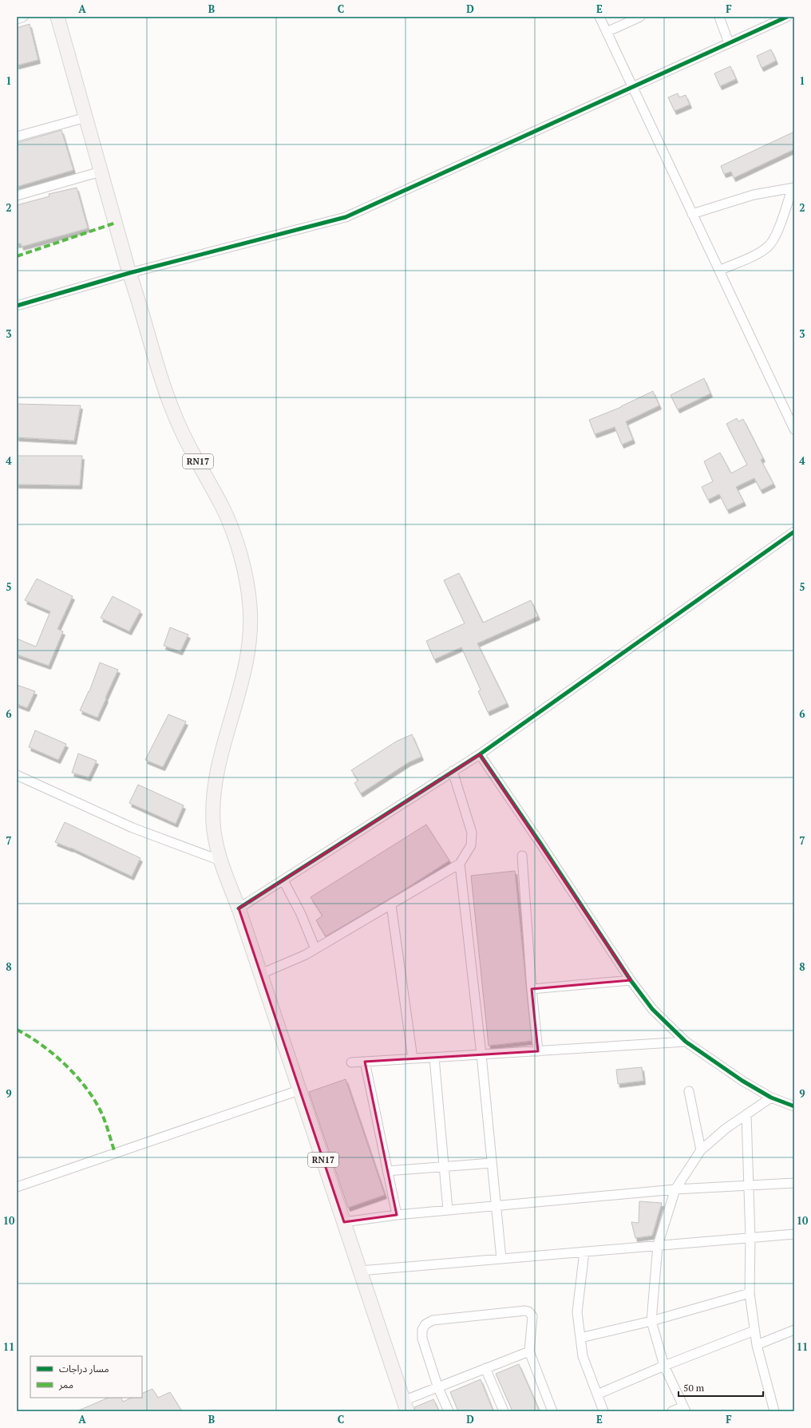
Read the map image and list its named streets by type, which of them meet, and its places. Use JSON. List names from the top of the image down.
{
  "streets": {
    "main road": ["RN17"]
  },
  "legend": ["مسار دراجات", "ممر"],
  "scale_bar": "50 m",
  "grid": {
    "columns": [
      "A",
      "B",
      "C",
      "D",
      "E",
      "F"
    ],
    "rows": [
      "1",
      "2",
      "3",
      "4",
      "5",
      "6",
      "7",
      "8",
      "9",
      "10",
      "11"
    ]
  }
}
